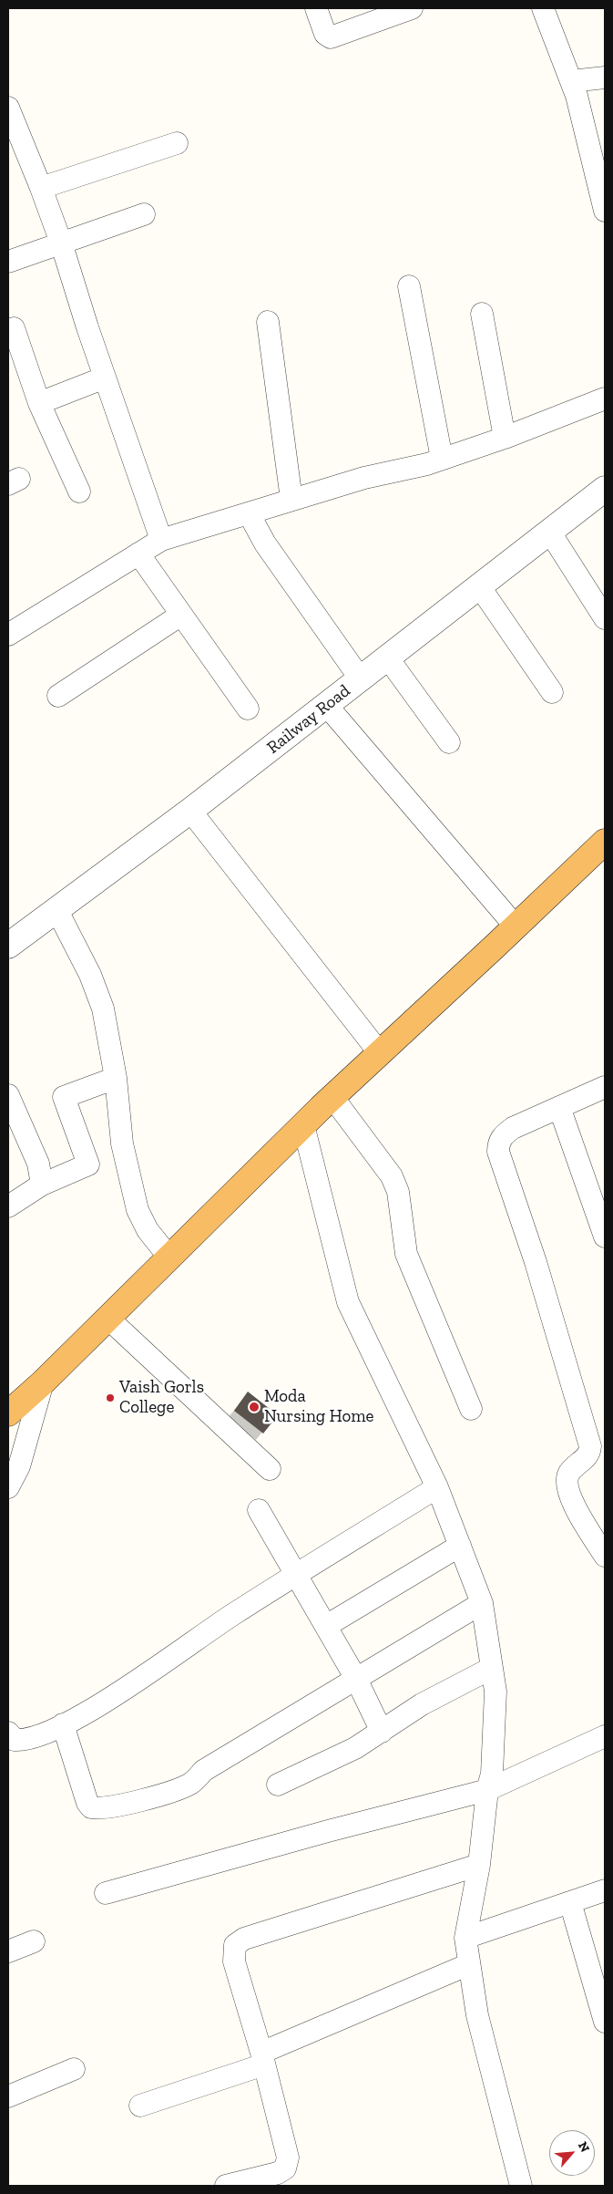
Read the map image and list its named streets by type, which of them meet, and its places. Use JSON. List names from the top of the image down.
{
  "streets": {
    "street": ["Railway Road"]
  },
  "places": ["Vaish Gorls College", "Moda Nursing Home"],
  "north": "top right"
}
